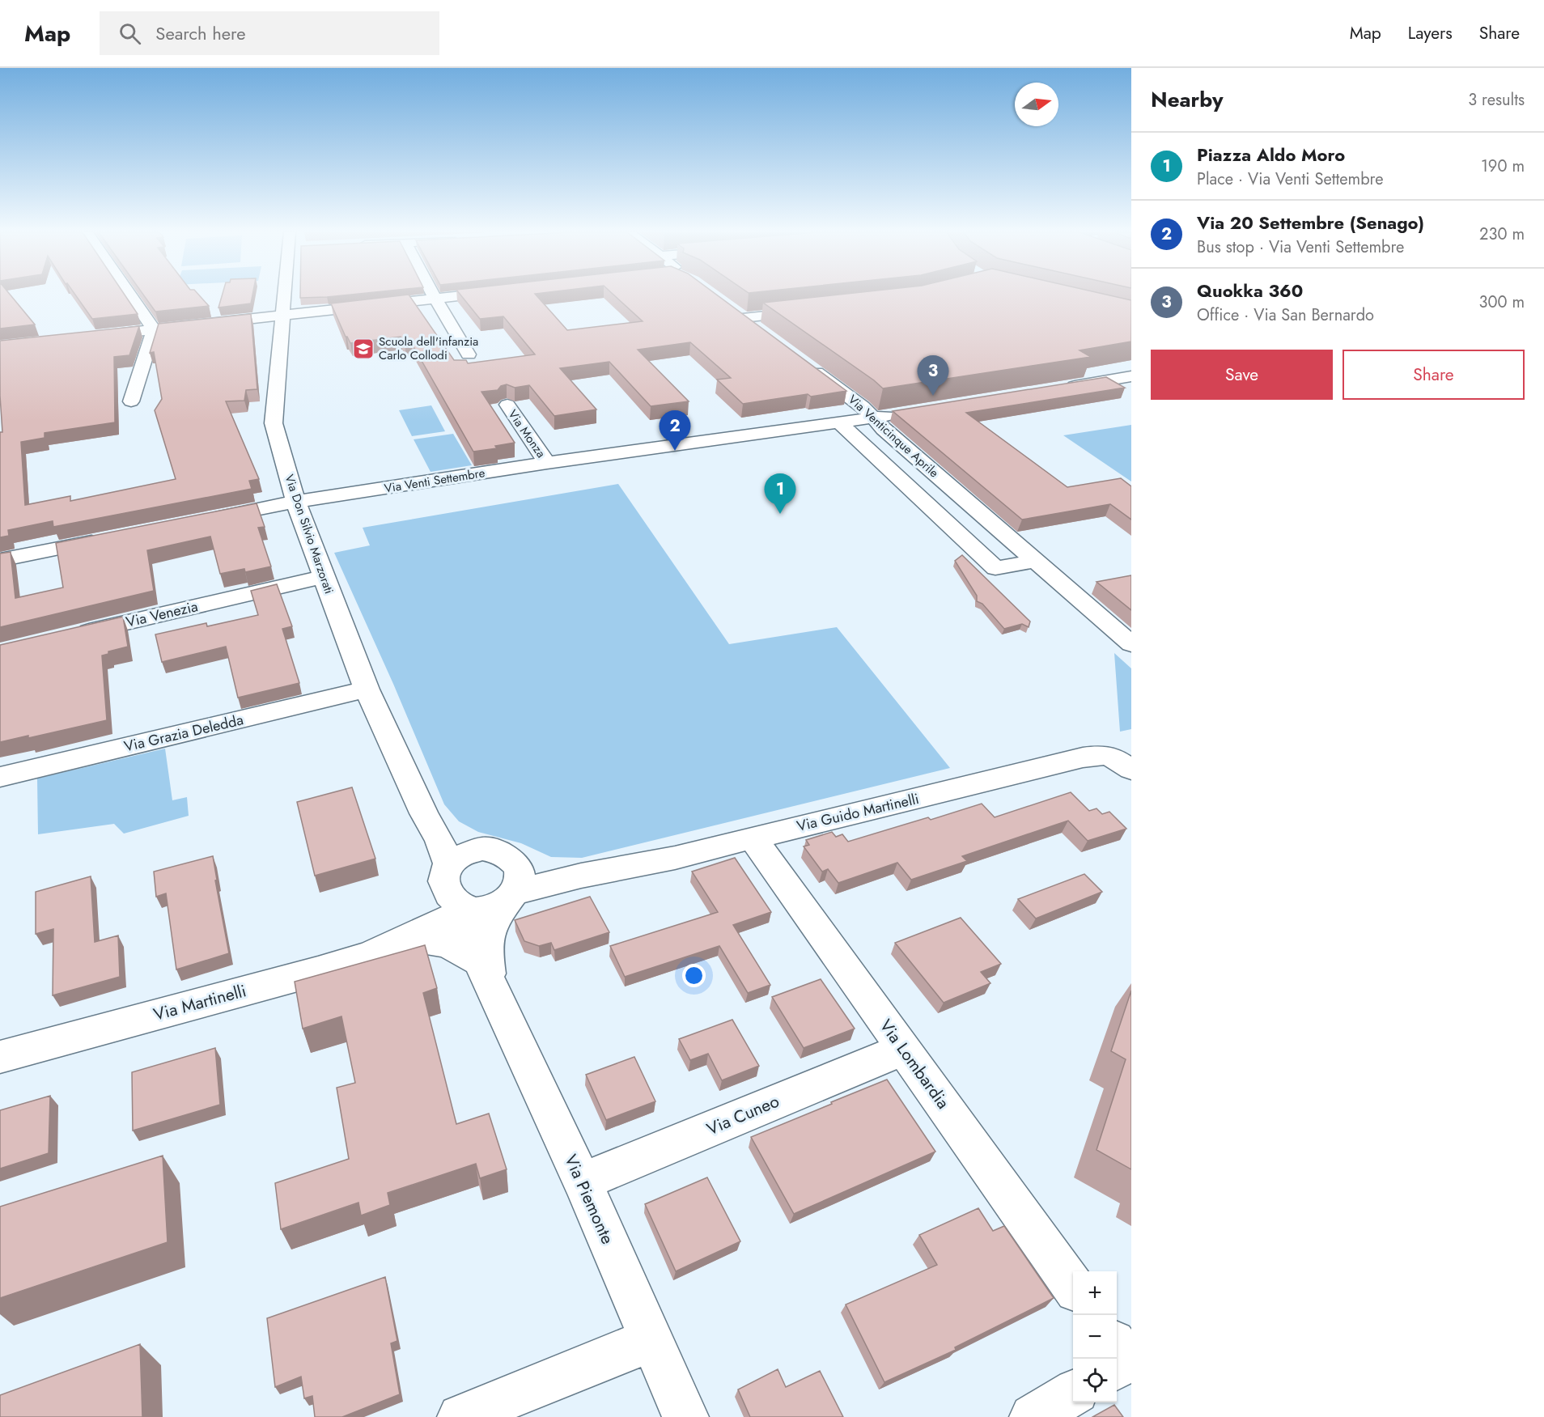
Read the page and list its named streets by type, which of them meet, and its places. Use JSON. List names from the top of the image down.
{
  "streets": {
    "street": [
      "Via Monza",
      "Via Venticinque Aprile",
      "Via Venti Settembre",
      "Via Don Silvio Marzorati",
      "Via Venezia",
      "Via Grazia Deledda",
      "Via Guido Martinelli",
      "Via Martinelli",
      "Via Lombardia",
      "Via Cuneo",
      "Via Piemonte"
    ]
  },
  "crossings": [
    ["Via Monza", "Via Venti Settembre"],
    ["Via Venticinque Aprile", "Via Venti Settembre"],
    ["Via Venti Settembre", "Via Don Silvio Marzorati"],
    ["Via Don Silvio Marzorati", "Via Venezia"],
    ["Via Don Silvio Marzorati", "Via Grazia Deledda"],
    ["Via Don Silvio Marzorati", "Via Guido Martinelli"],
    ["Via Don Silvio Marzorati", "Via Martinelli"],
    ["Via Don Silvio Marzorati", "Via Piemonte"],
    ["Via Guido Martinelli", "Via Martinelli"],
    ["Via Guido Martinelli", "Via Lombardia"],
    ["Via Guido Martinelli", "Via Piemonte"],
    ["Via Martinelli", "Via Piemonte"],
    ["Via Lombardia", "Via Cuneo"],
    ["Via Cuneo", "Via Piemonte"]
  ],
  "places": {
    "school or university": ["Scuola dell'infanzia Carlo Collodi"]
  },
  "north": "right",
  "page": {
    "header": "Map",
    "search": "Search here",
    "nav": ["Map", "Layers", "Share"],
    "heading": ["Nearby", "3 results"],
    "list": [
      {
        "mark": "1",
        "name": "Piazza Aldo Moro",
        "note": "Place · Via Venti Settembre",
        "value": "190 m"
      },
      {
        "mark": "2",
        "name": "Via 20 Settembre (Senago)",
        "note": "Bus stop · Via Venti Settembre",
        "value": "230 m"
      },
      {
        "mark": "3",
        "name": "Quokka 360",
        "note": "Office · Via San Bernardo",
        "value": "300 m"
      }
    ],
    "buttons": ["Save", "Share"],
    "pins": ["3", "2", "1"],
    "map_buttons": ["+", "−"]
  }
}
